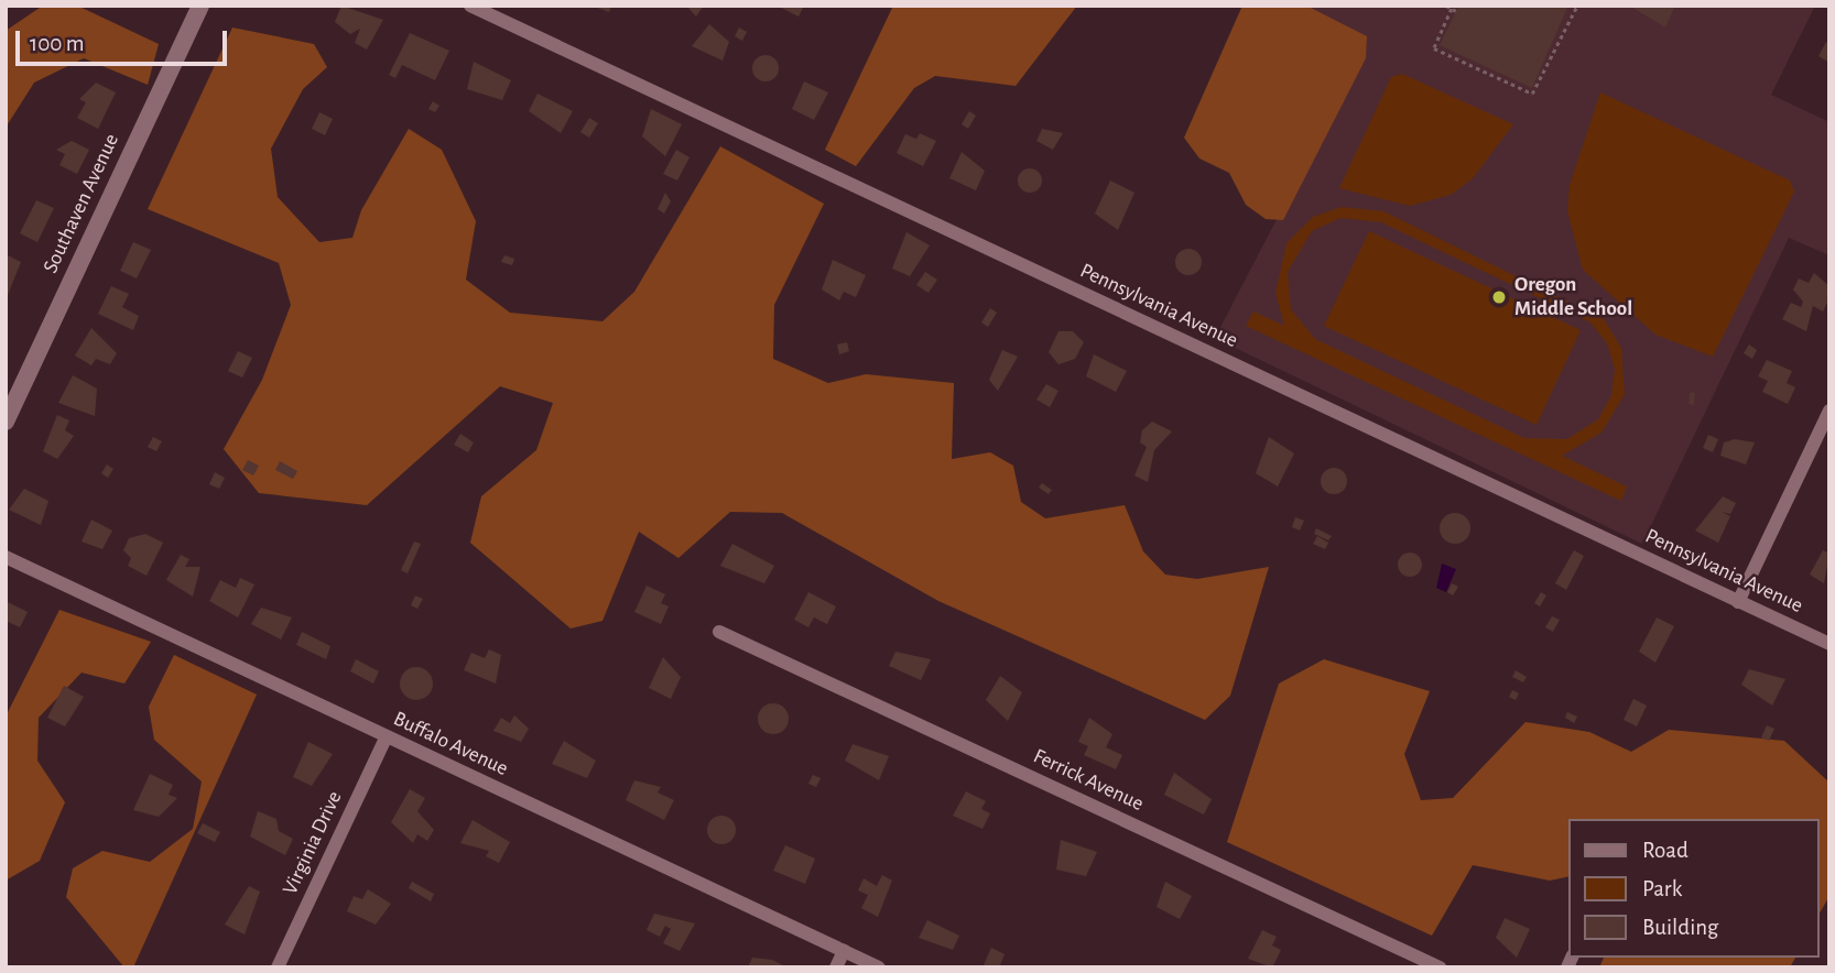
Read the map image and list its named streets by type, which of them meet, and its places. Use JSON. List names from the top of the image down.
{
  "streets": {
    "street": [
      "Southaven Avenue",
      "Pennsylvania Avenue",
      "Buffalo Avenue",
      "Ferrick Avenue",
      "Virginia Drive"
    ]
  },
  "crossings": [
    ["Buffalo Avenue", "Virginia Drive"]
  ],
  "places": ["Oregon Middle School"],
  "legend": ["Road", "Park", "Building"],
  "scale_bar": "100 m"
}
